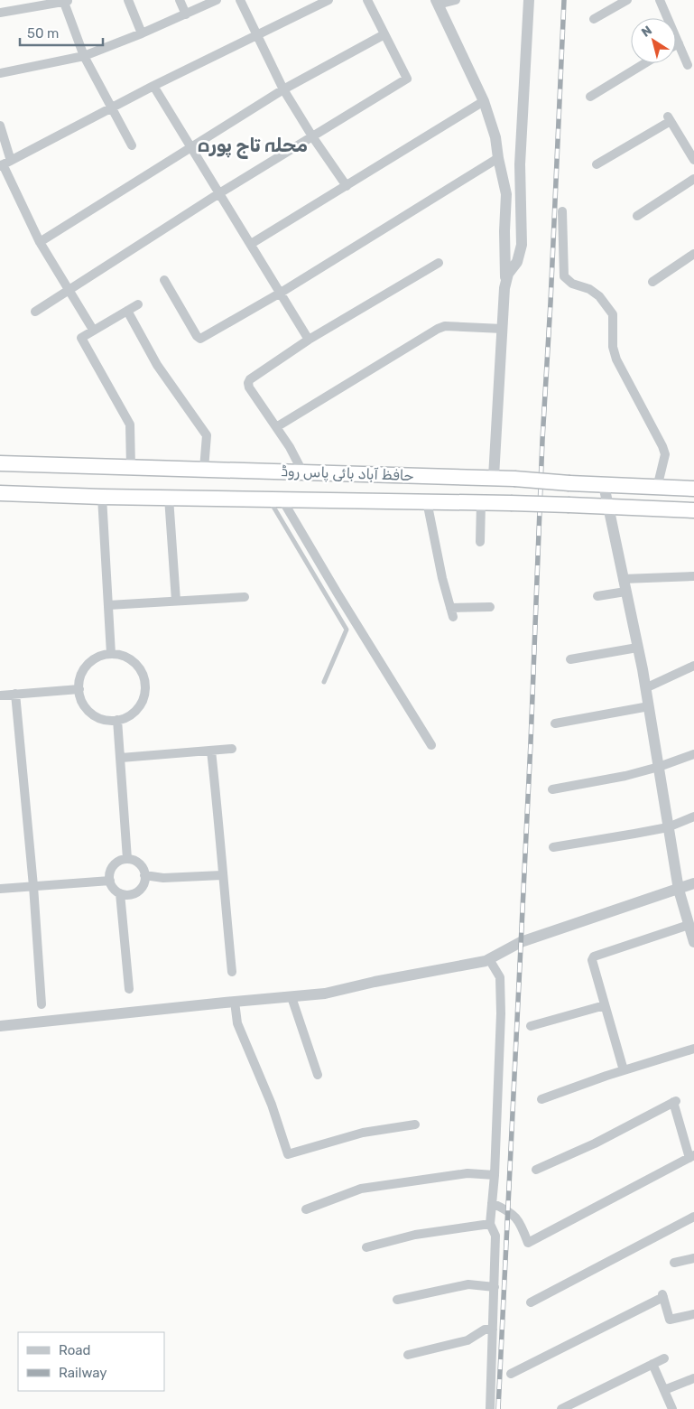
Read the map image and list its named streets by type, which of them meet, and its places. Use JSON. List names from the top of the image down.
{
  "streets": {
    "highway": ["حافظ آباد بائی پاس روڈ"]
  },
  "districts": ["محلہ تاج پورہ"],
  "legend": ["Road", "Railway"],
  "scale_bar": "50 m",
  "north": "top left"
}
